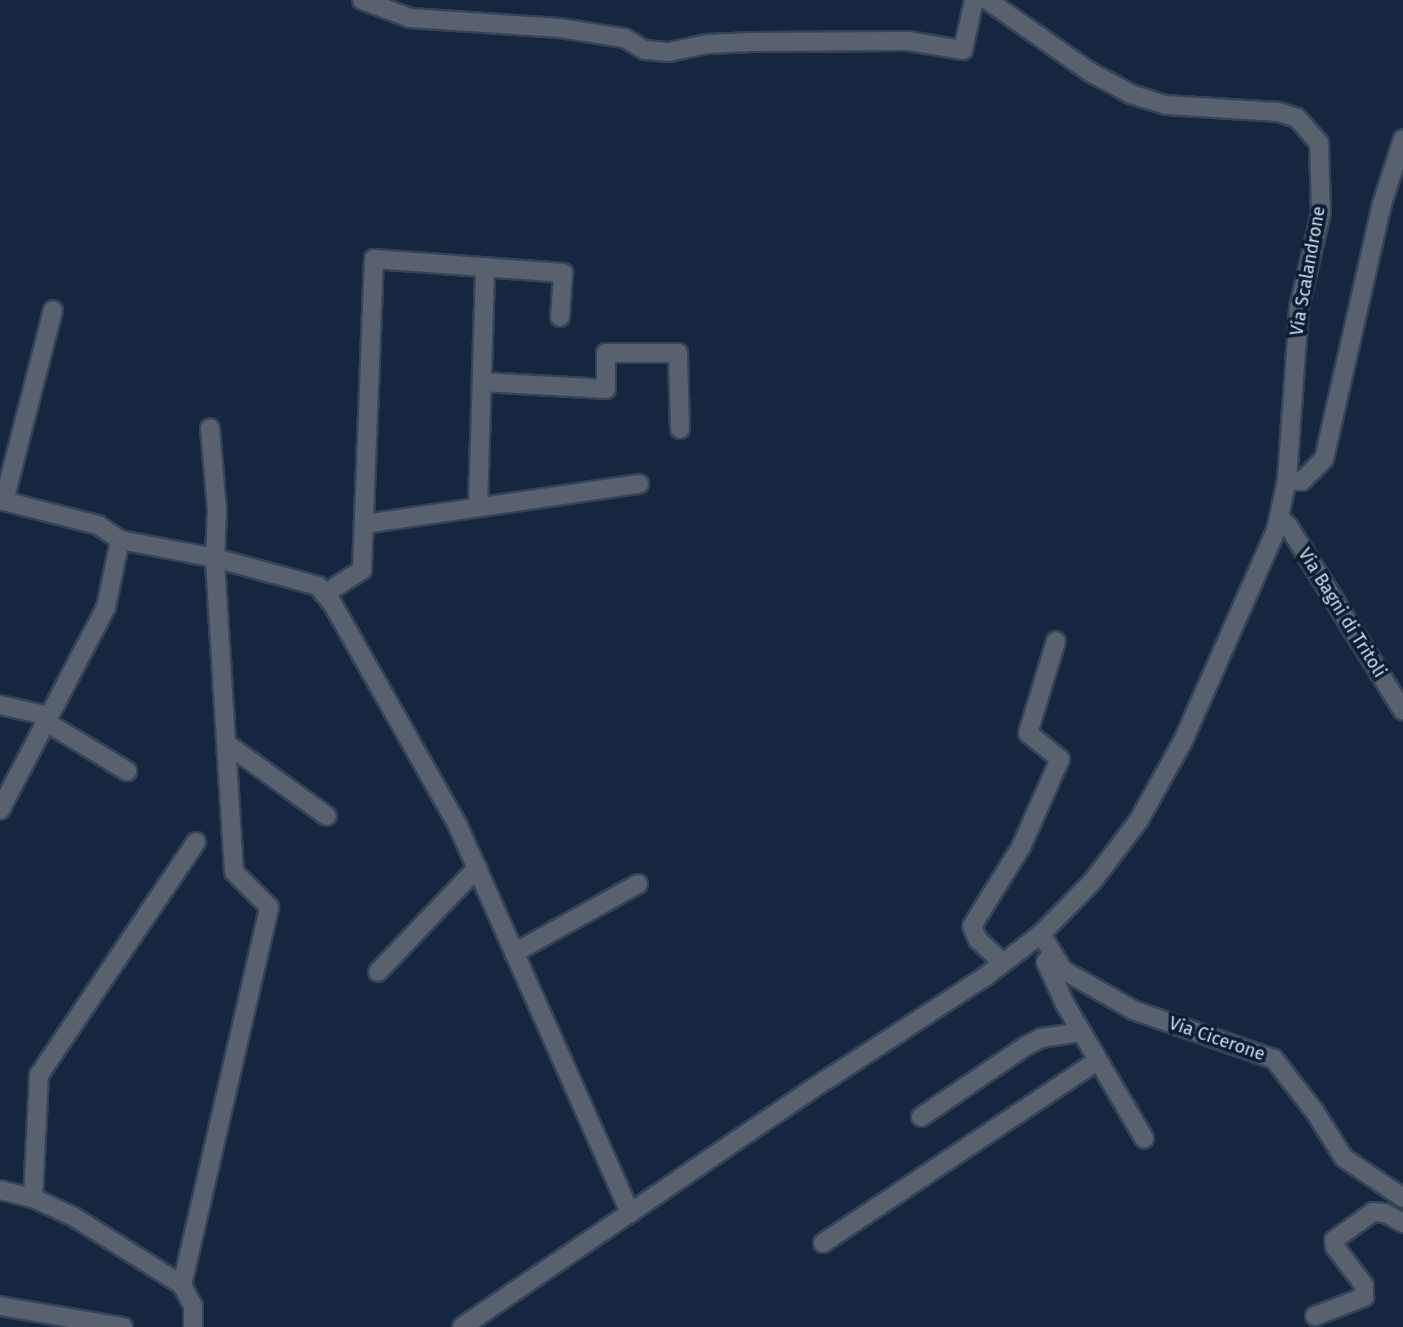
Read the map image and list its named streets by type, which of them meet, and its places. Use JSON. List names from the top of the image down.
{
  "streets": {
    "street": ["Via Scalandrone", "Via Bagni di Tritoli", "Via Cicerone"]
  },
  "crossings": [
    ["Via Scalandrone", "Via Bagni di Tritoli"],
    ["Via Scalandrone", "Via Cicerone"]
  ]
}
